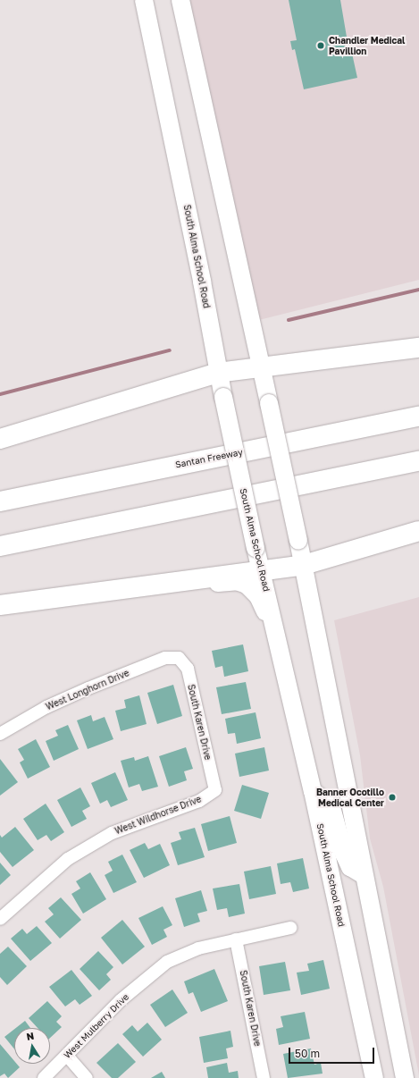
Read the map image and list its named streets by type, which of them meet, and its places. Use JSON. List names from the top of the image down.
{
  "streets": {
    "highway": ["Santan Freeway"],
    "main road": ["South Alma School Road"],
    "street": [
      "West Longhorn Drive",
      "South Karen Drive",
      "West Wildhorse Drive",
      "West Mulberry Drive"
    ]
  },
  "crossings": [
    ["West Longhorn Drive", "South Karen Drive"],
    ["South Karen Drive", "West Wildhorse Drive"],
    ["South Karen Drive", "West Mulberry Drive"]
  ],
  "places": ["Chandler Medical Pavillion", "Banner Ocotillo Medical Center"],
  "scale_bar": "50 m",
  "north": "top"
}
